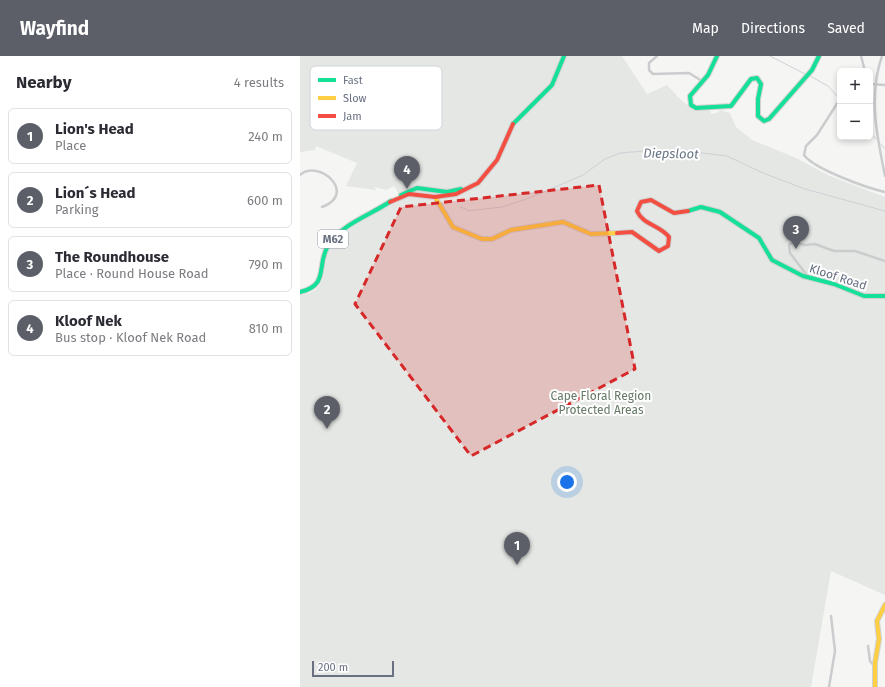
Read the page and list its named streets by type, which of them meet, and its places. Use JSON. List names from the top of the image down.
{
  "streets": {
    "main road": ["M62", "Kloof Road"]
  },
  "crossings": [
    ["M62", "Kloof Road"]
  ],
  "water": ["Diepsloot"],
  "parks": ["Cape Floral Region Protected Areas"],
  "legend": ["Fast", "Slow", "Jam"],
  "scale_bar": "200 m",
  "page": {
    "header": "Wayfind",
    "nav": ["Map", "Directions", "Saved"],
    "heading": ["Nearby", "4 results"],
    "map_buttons": ["+", "−"],
    "list": [
      {
        "mark": "1",
        "name": "Lion's Head",
        "note": "Place",
        "value": "240 m"
      },
      {
        "mark": "2",
        "name": "Lion´s Head",
        "note": "Parking",
        "value": "600 m"
      },
      {
        "mark": "3",
        "name": "The Roundhouse",
        "note": "Place · Round House Road",
        "value": "790 m"
      },
      {
        "mark": "4",
        "name": "Kloof Nek",
        "note": "Bus stop · Kloof Nek Road",
        "value": "810 m"
      }
    ],
    "pins": [
      "4",
      "3",
      "2",
      "1"
    ],
    "scale": "200 m"
  }
}
